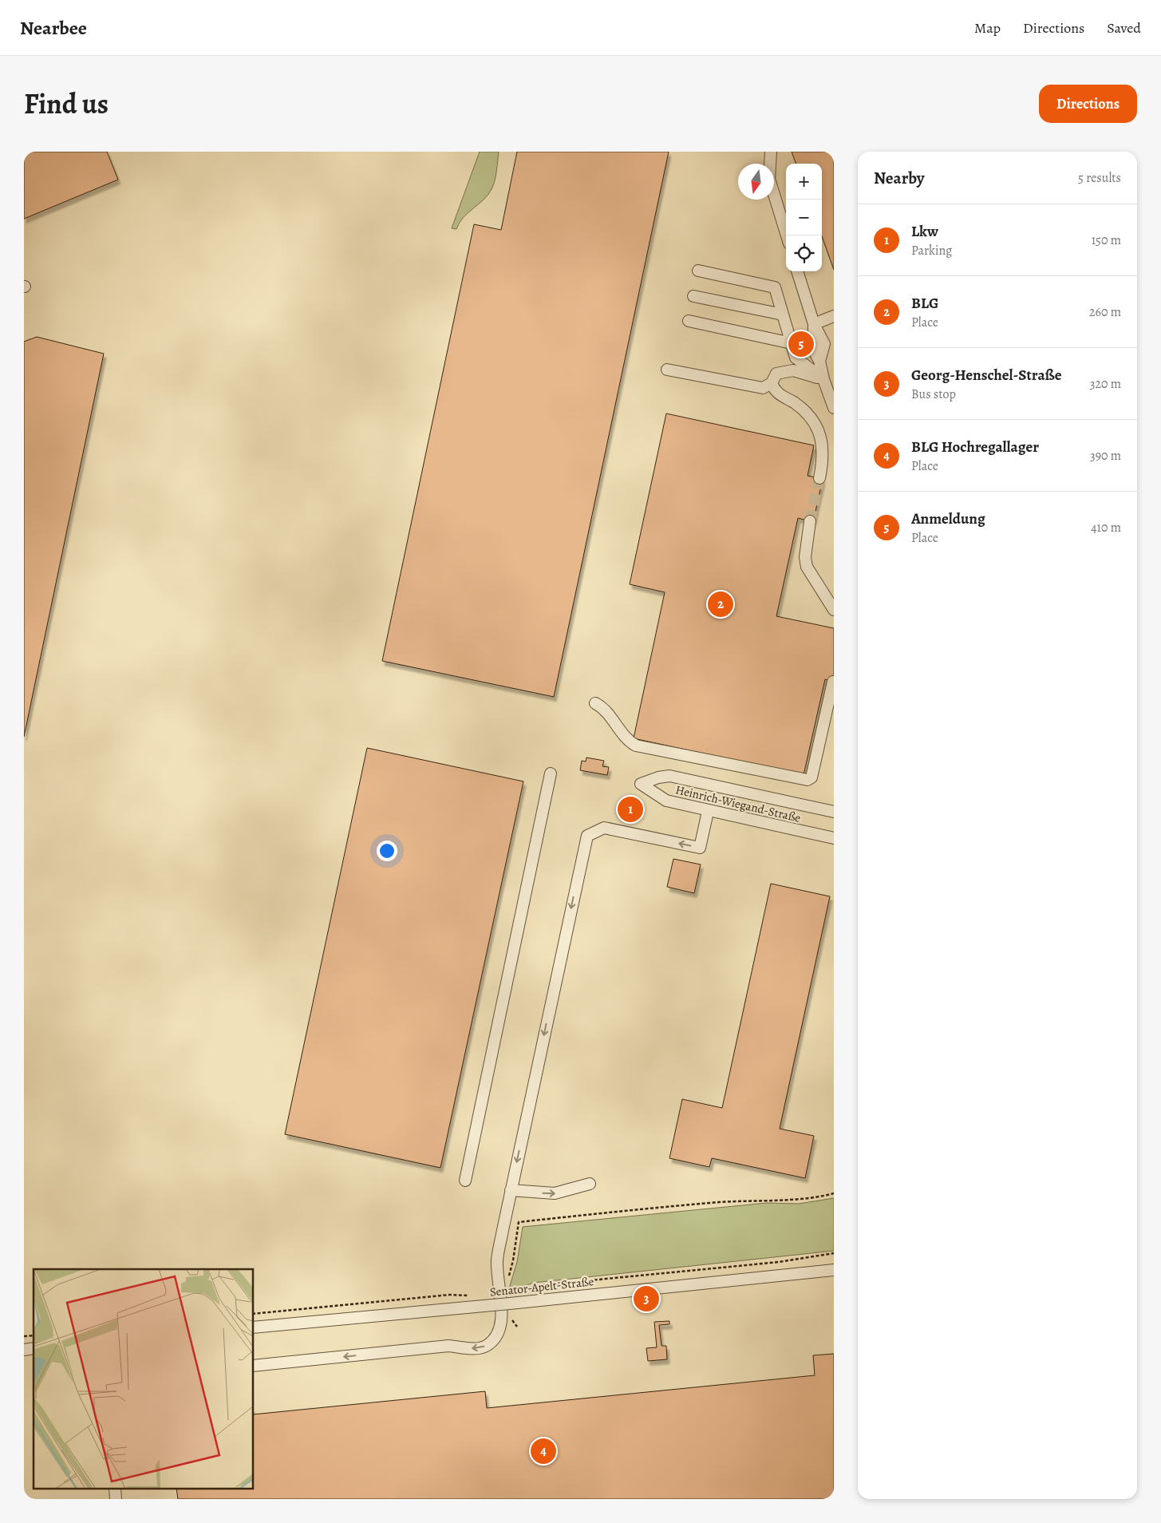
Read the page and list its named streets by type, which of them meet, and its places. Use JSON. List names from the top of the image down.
{
  "streets": {
    "street": ["Heinrich-Wiegand-Straße", "Senator-Apelt-Straße"]
  },
  "north": "bottom",
  "page": {
    "header": "Nearbee",
    "nav": ["Map", "Directions", "Saved"],
    "title": "Find us",
    "buttons": "Directions",
    "heading": ["Nearby", "5 results"],
    "map_buttons": ["+", "−"],
    "list": [
      {
        "mark": "1",
        "name": "Lkw",
        "note": "Parking",
        "value": "150 m"
      },
      {
        "mark": "2",
        "name": "BLG",
        "note": "Place",
        "value": "260 m"
      },
      {
        "mark": "3",
        "name": "Georg-Henschel-Straße",
        "note": "Bus stop",
        "value": "320 m"
      },
      {
        "mark": "4",
        "name": "BLG Hochregallager",
        "note": "Place",
        "value": "390 m"
      },
      {
        "mark": "5",
        "name": "Anmeldung",
        "note": "Place",
        "value": "410 m"
      }
    ],
    "pins": [
      "5",
      "2",
      "1",
      "3",
      "4"
    ]
  }
}
